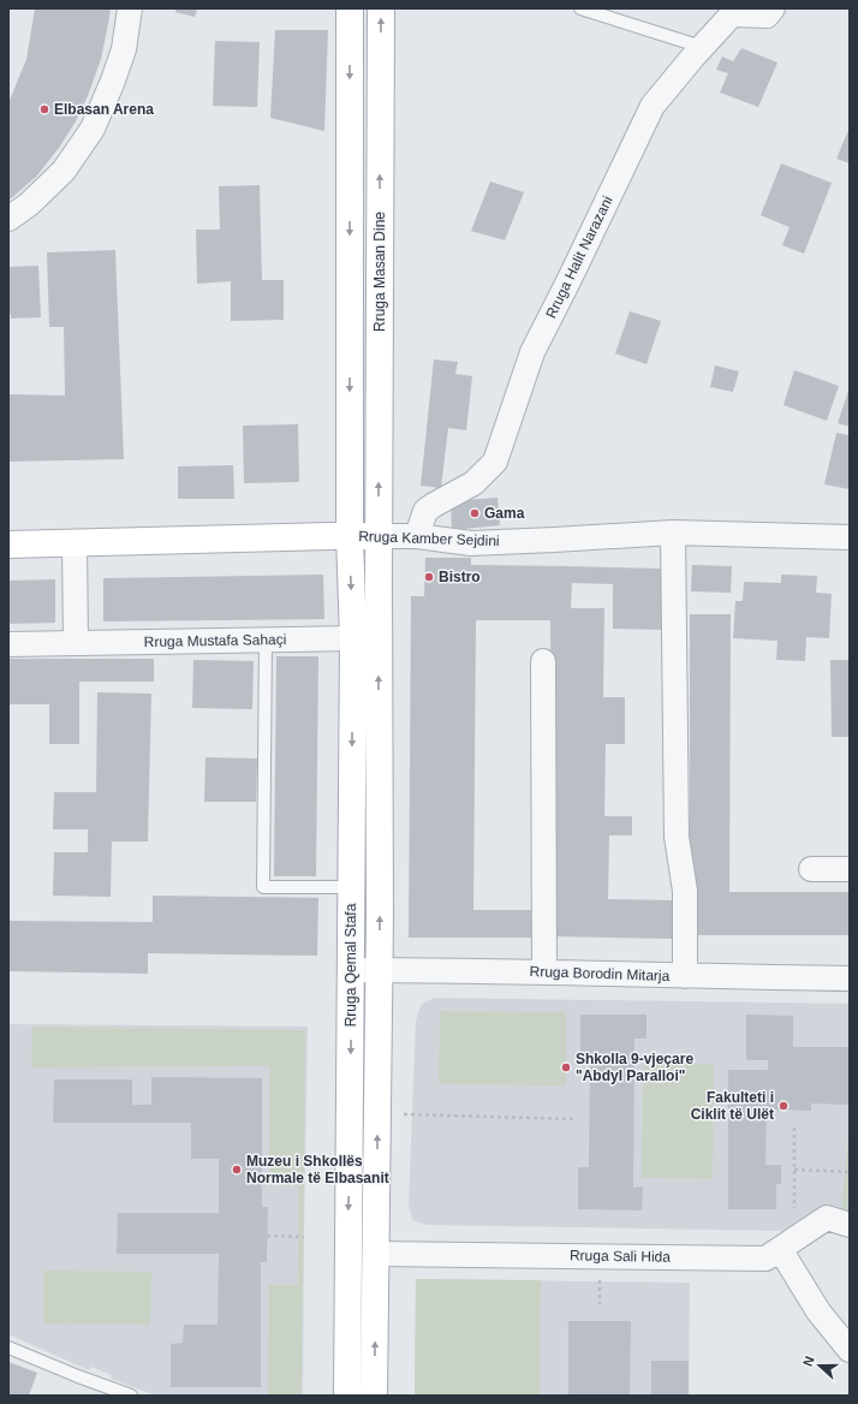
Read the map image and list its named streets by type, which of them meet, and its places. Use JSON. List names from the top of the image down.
{
  "streets": {
    "main road": ["Rruga Masan Dine", "Rruga Kamber Sejdini", "Rruga Qemal Stafa"],
    "street": [
      "Rruga Halit Narazani",
      "Rruga Mustafa Sahaçi",
      "Rruga Borodin Mitarja",
      "Rruga Sali Hida"
    ]
  },
  "crossings": [
    ["Rruga Halit Narazani", "Rruga Kamber Sejdini"],
    ["Rruga Masan Dine", "Rruga Kamber Sejdini"],
    ["Rruga Masan Dine", "Rruga Qemal Stafa"],
    ["Rruga Kamber Sejdini", "Rruga Qemal Stafa"],
    ["Rruga Mustafa Sahaçi", "Rruga Qemal Stafa"],
    ["Rruga Qemal Stafa", "Rruga Borodin Mitarja"],
    ["Rruga Qemal Stafa", "Rruga Sali Hida"]
  ],
  "places": [
    "Elbasan Arena",
    "Gama",
    "Bistro",
    "Shkolla 9-vjeçare \"Abdyl Paralloi\"",
    "Fakulteti i Ciklit të Ulët",
    "Muzeu i Shkollës Normale të Elbasanit"
  ],
  "north": "left"
}
